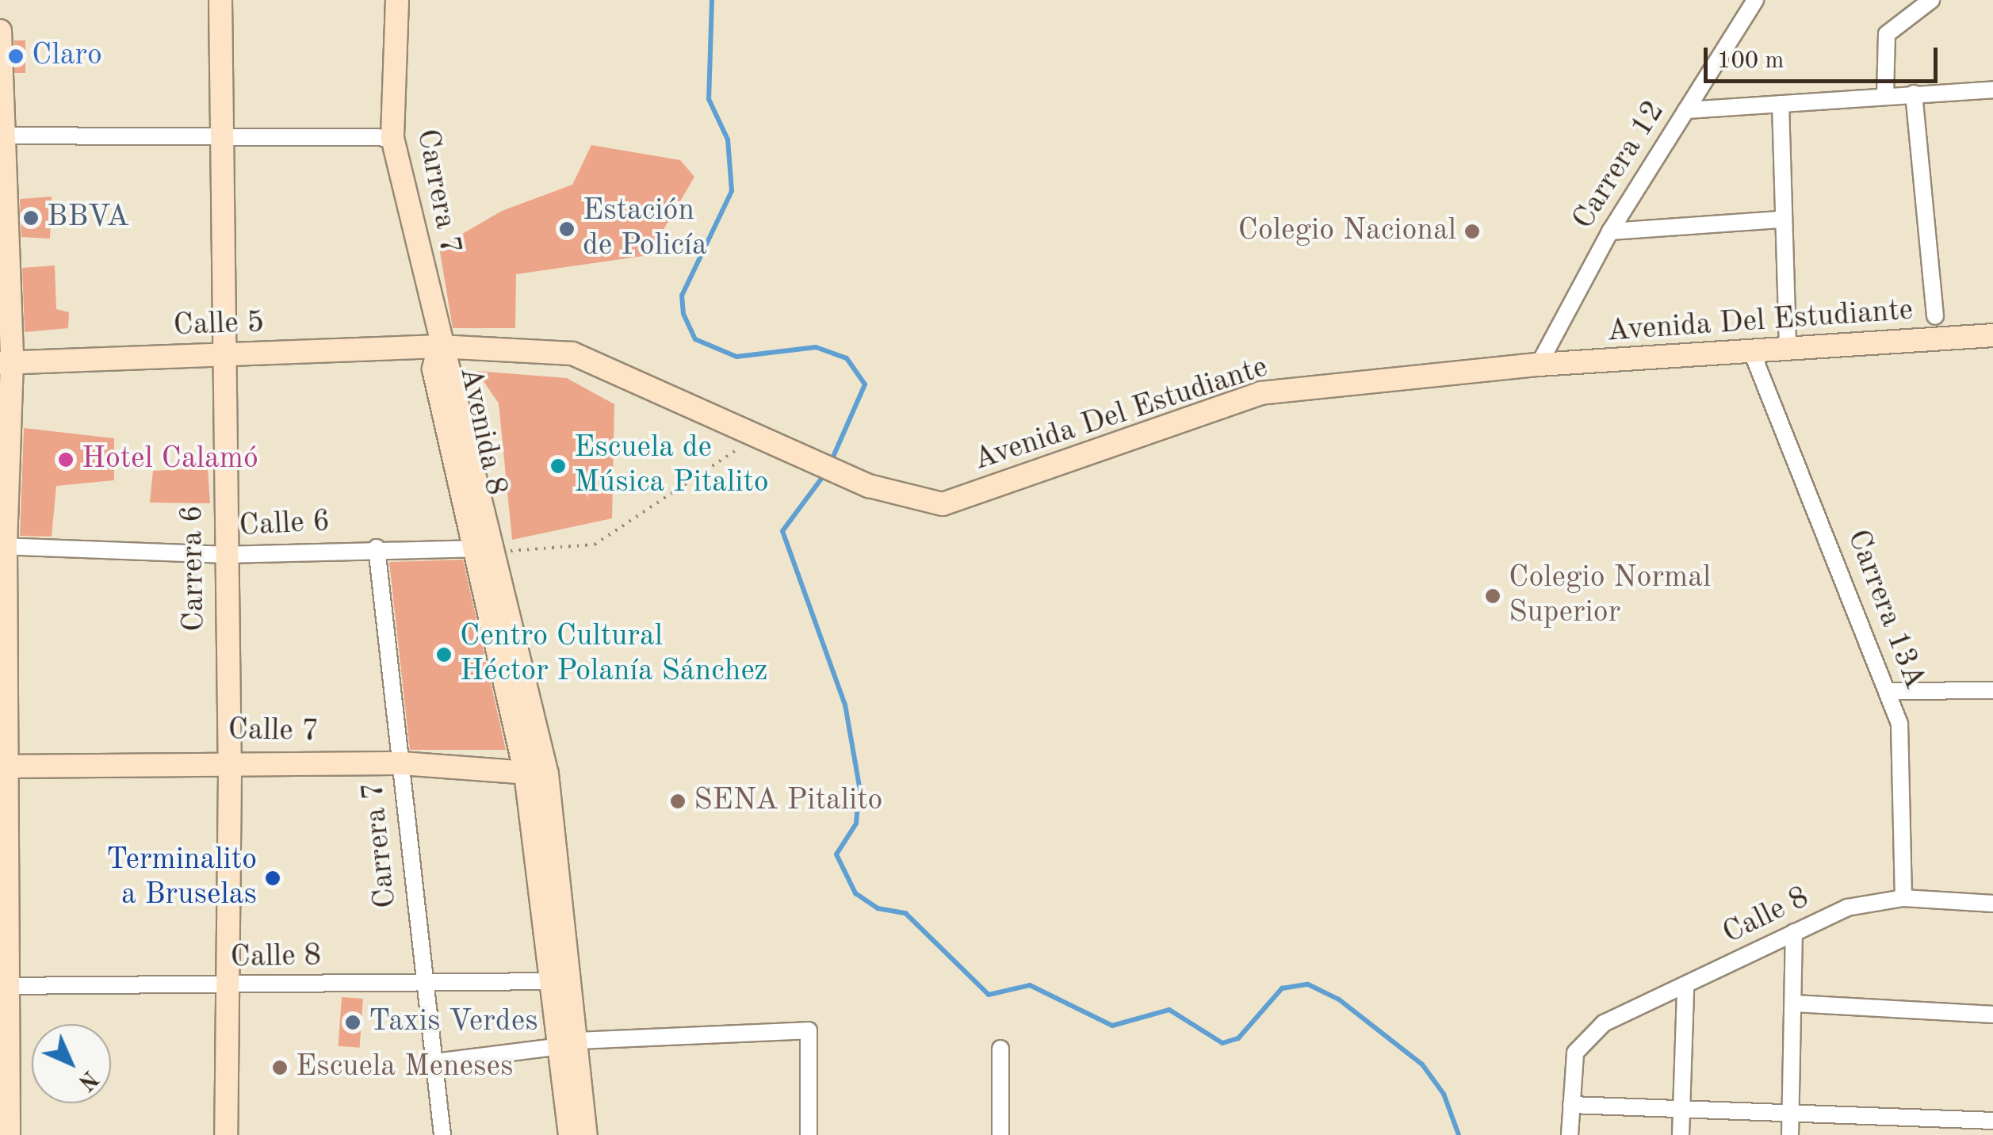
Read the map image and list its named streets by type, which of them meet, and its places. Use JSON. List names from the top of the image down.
{
  "streets": {
    "main road": [
      "Carrera 7",
      "Avenida Del Estudiante",
      "Calle 5",
      "Avenida 8",
      "Carrera 6",
      "Calle 7"
    ],
    "street": [
      "Carrera 12",
      "Calle 6",
      "Carrera 13A",
      "Calle 8"
    ]
  },
  "crossings": [
    ["Carrera 12", "Avenida Del Estudiante"],
    ["Carrera 7", "Avenida Del Estudiante"],
    ["Carrera 7", "Calle 5"],
    ["Carrera 7", "Avenida 8"],
    ["Carrera 7", "Calle 6"],
    ["Carrera 7", "Calle 7"],
    ["Carrera 7", "Calle 8"],
    ["Avenida Del Estudiante", "Calle 5"],
    ["Avenida Del Estudiante", "Avenida 8"],
    ["Avenida Del Estudiante", "Carrera 13A"],
    ["Calle 5", "Avenida 8"],
    ["Calle 5", "Carrera 6"],
    ["Avenida 8", "Calle 6"],
    ["Avenida 8", "Calle 7"],
    ["Avenida 8", "Calle 8"],
    ["Calle 6", "Carrera 6"],
    ["Carrera 6", "Calle 7"],
    ["Carrera 6", "Calle 8"],
    ["Carrera 13A", "Calle 8"]
  ],
  "places": [
    "Claro",
    "BBVA",
    "Estación de Policía",
    "Colegio Nacional",
    "Hotel Calamó",
    "Escuela de Música Pitalito",
    "Colegio Normal Superior",
    "Centro Cultural Héctor Polanía Sánchez",
    "SENA Pitalito",
    "Terminalito a Bruselas",
    "Taxis Verdes",
    "Escuela Meneses"
  ],
  "scale_bar": "100 m",
  "north": "bottom right"
}
